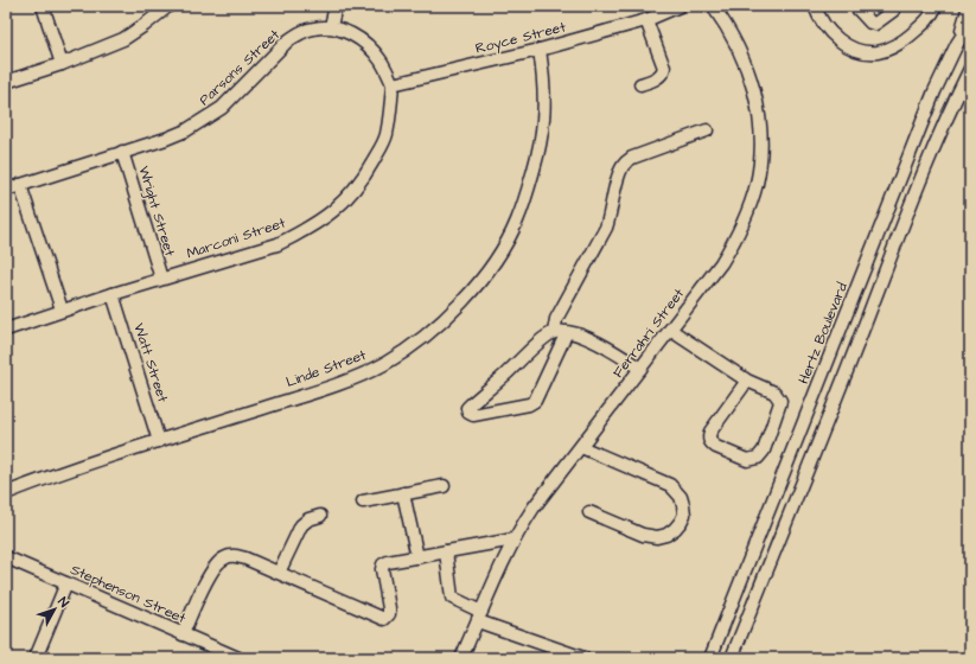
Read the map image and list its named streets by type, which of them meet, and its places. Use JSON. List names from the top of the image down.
{
  "streets": {
    "street": [
      "Royce Street",
      "Parsons Street",
      "Wright Street",
      "Marconi Street",
      "Ferrahri Street",
      "Hertz Boulevard",
      "Watt Street",
      "Linde Street",
      "Stephenson Street"
    ]
  },
  "crossings": [
    ["Royce Street", "Marconi Street"],
    ["Royce Street", "Linde Street"],
    ["Parsons Street", "Wright Street"],
    ["Wright Street", "Marconi Street"],
    ["Marconi Street", "Watt Street"],
    ["Watt Street", "Linde Street"]
  ],
  "north": "top right"
}
